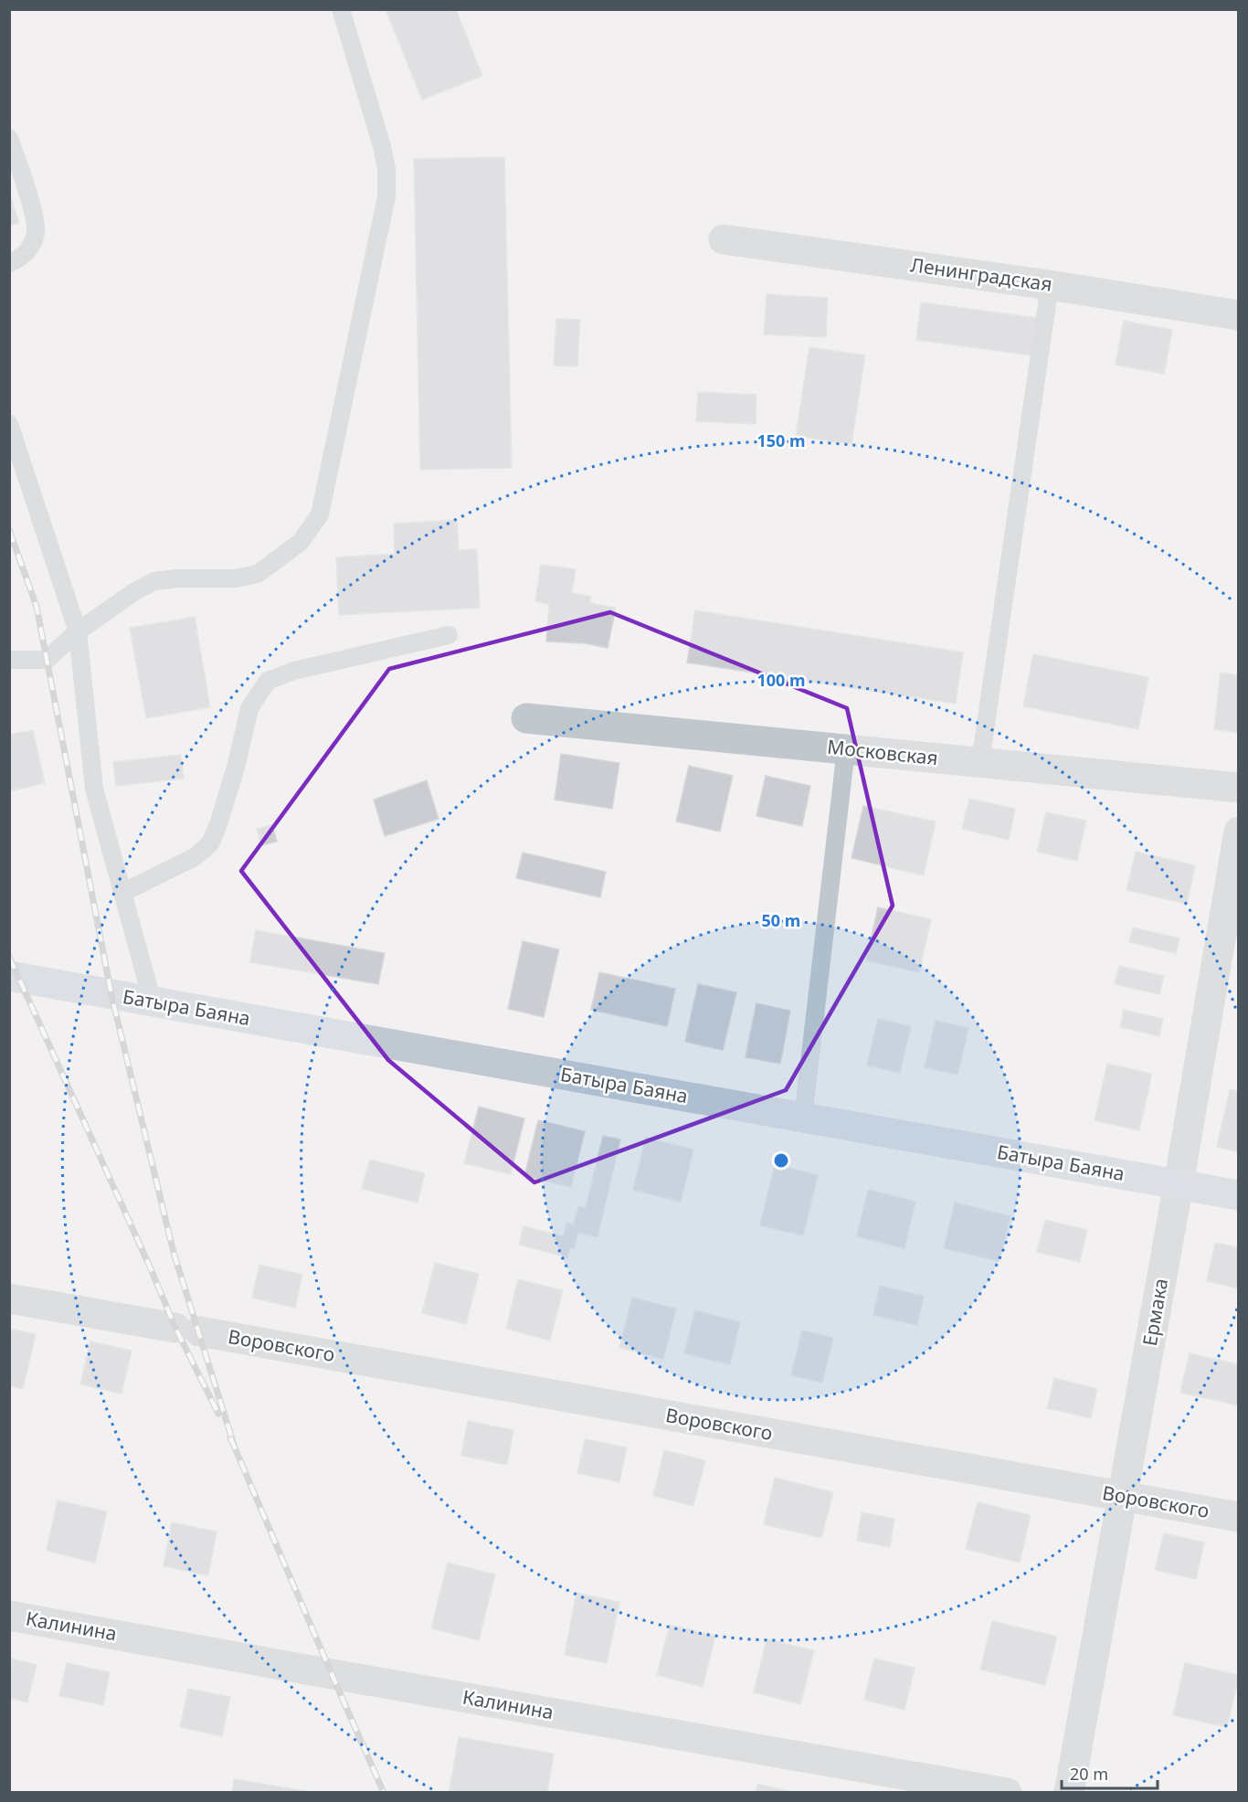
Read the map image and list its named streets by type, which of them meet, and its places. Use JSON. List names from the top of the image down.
{
  "streets": {
    "street": [
      "Ленинградская",
      "Московская",
      "Батыра Баяна",
      "Ермака",
      "Воровского",
      "Калинина"
    ]
  },
  "crossings": [
    ["Батыра Баяна", "Ермака"],
    ["Ермака", "Воровского"]
  ],
  "scale_bar": "20 m",
  "rings": ["150 m", "100 m", "50 m"]
}
